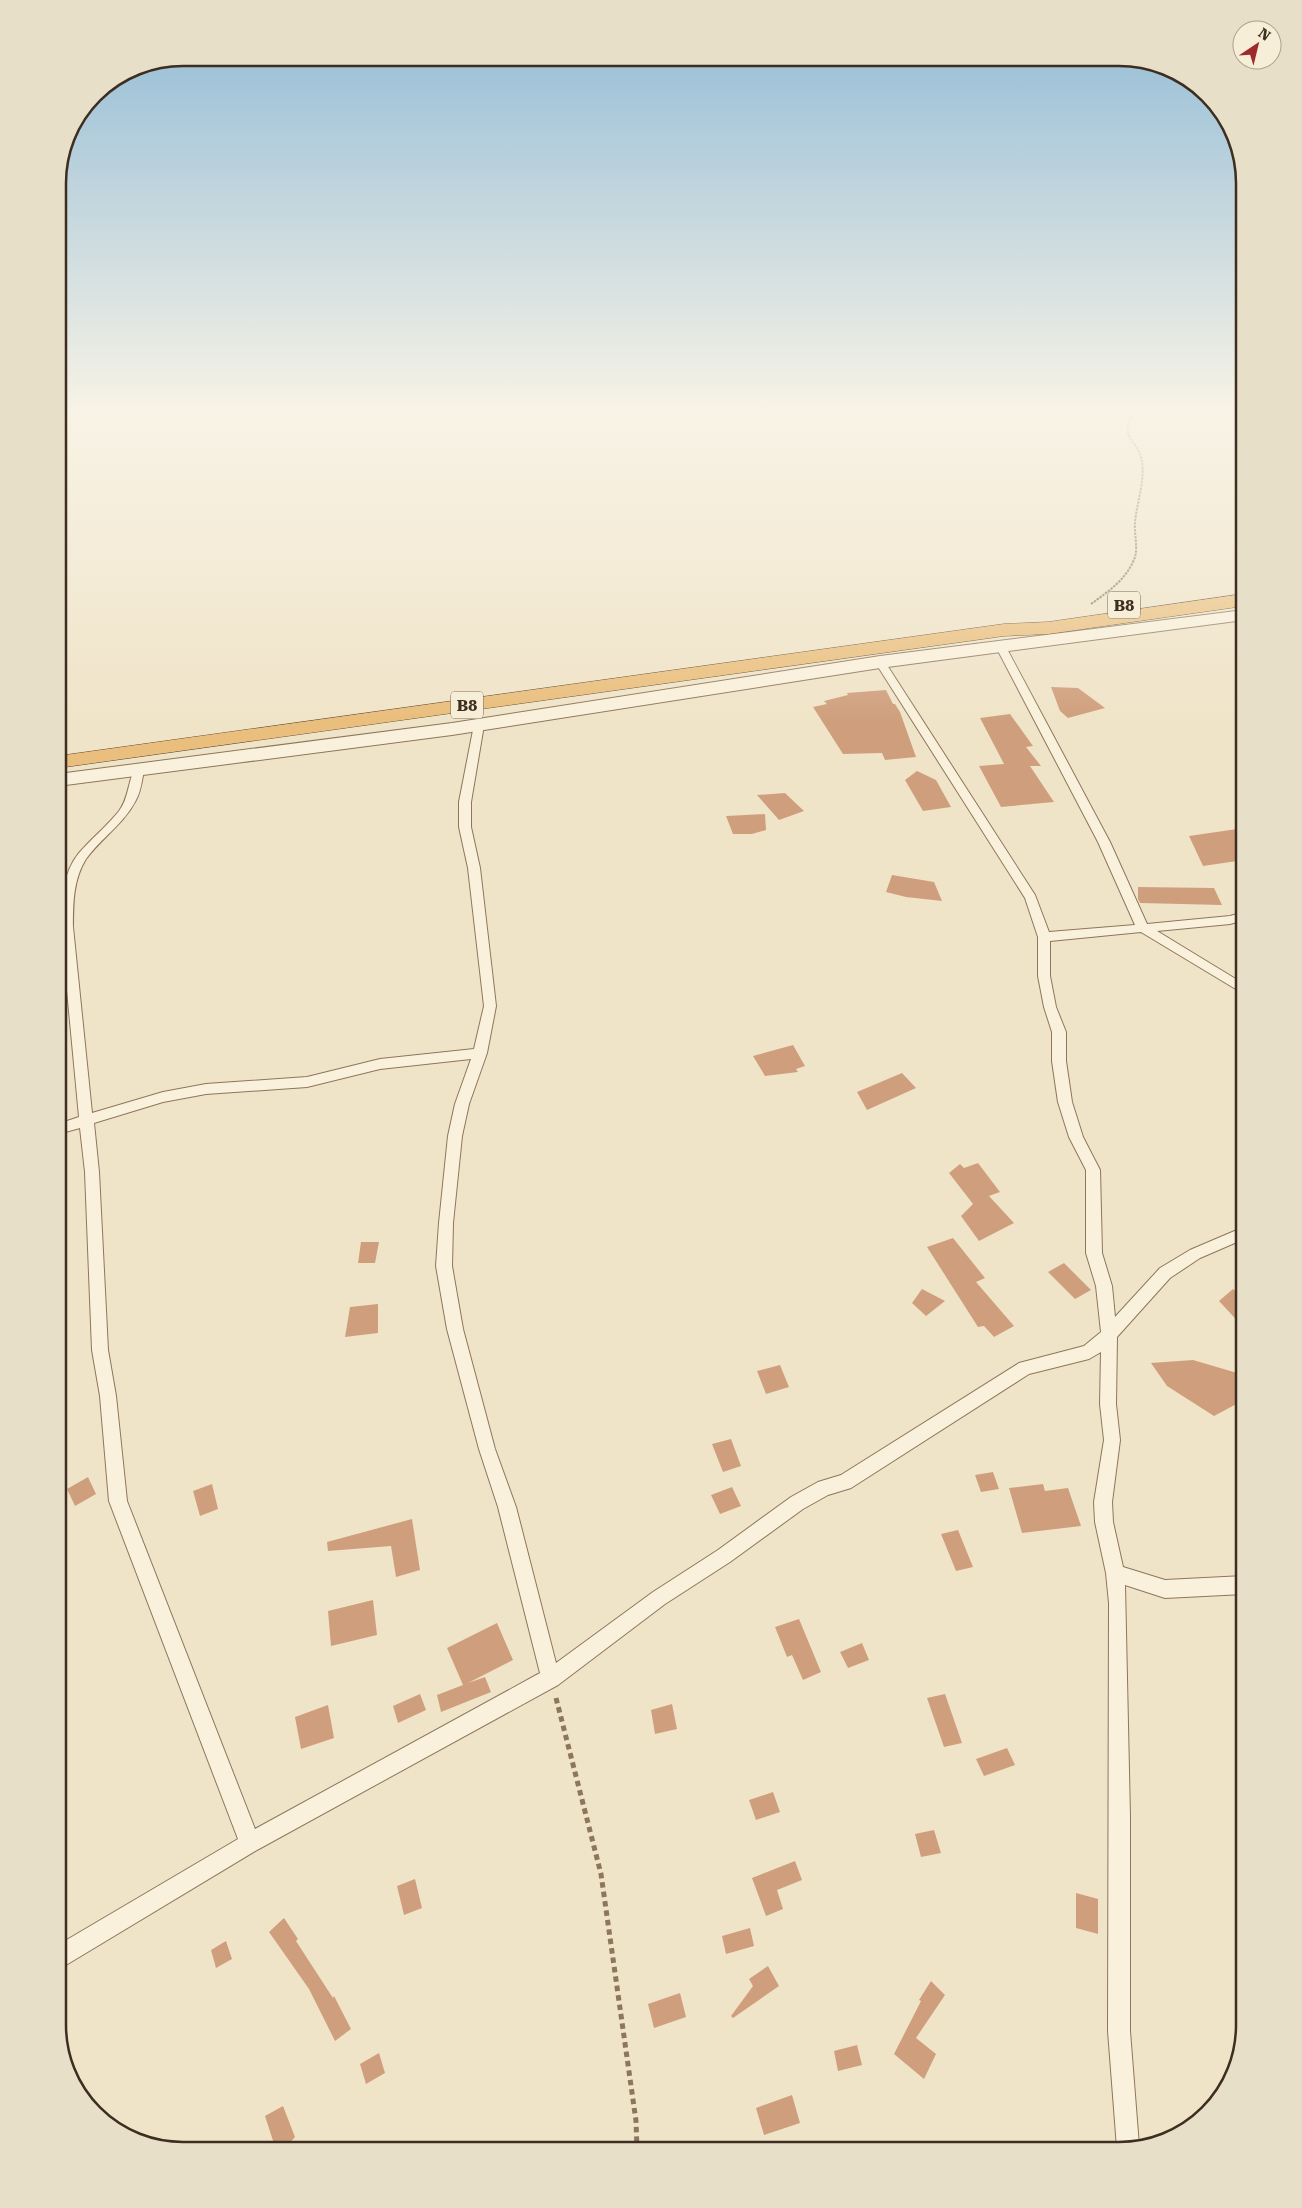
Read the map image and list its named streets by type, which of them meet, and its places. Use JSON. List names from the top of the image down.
{
  "streets": {
    "highway": ["B8"]
  },
  "north": "top right"
}
